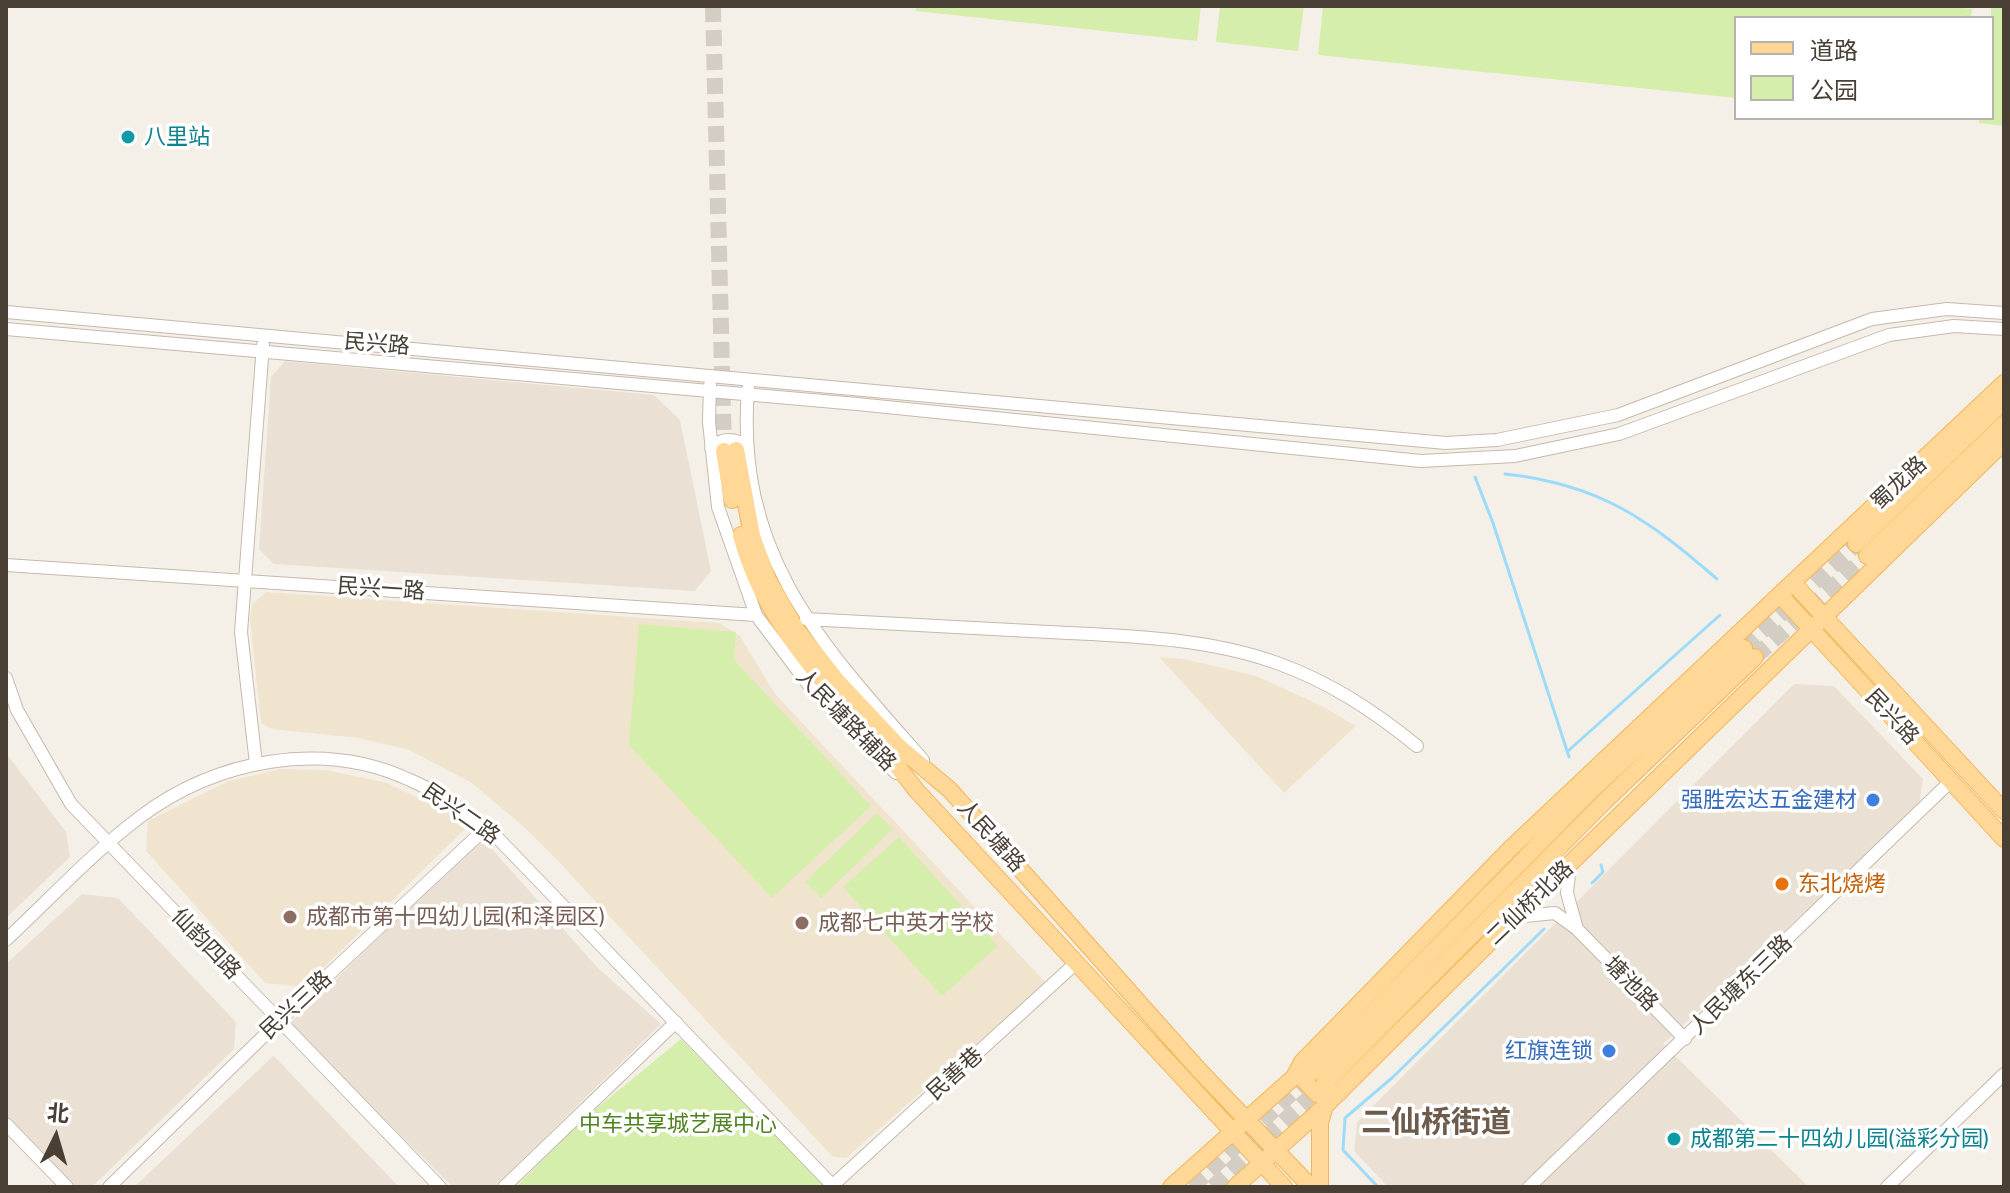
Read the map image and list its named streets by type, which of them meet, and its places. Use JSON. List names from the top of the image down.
{
  "streets": {
    "main road": [
      "民兴路",
      "蜀龙路",
      "人民塘路",
      "二仙桥北路"
    ],
    "street": [
      "民兴一路",
      "人民塘路辅路",
      "民兴二路",
      "仙韵四路",
      "塘池路",
      "人民塘东三路",
      "民兴三路",
      "民善巷"
    ]
  },
  "crossings": [
    ["民兴路", "蜀龙路"],
    ["民兴路", "人民塘路辅路"],
    ["民兴路", "二仙桥北路"],
    ["民兴路", "人民塘东三路"],
    ["蜀龙路", "二仙桥北路"],
    ["民兴一路", "人民塘路辅路"],
    ["人民塘路辅路", "人民塘路"],
    ["民兴二路", "仙韵四路"],
    ["民兴二路", "民兴三路"],
    ["民兴二路", "民善巷"],
    ["人民塘路", "二仙桥北路"],
    ["人民塘路", "民善巷"],
    ["仙韵四路", "民兴三路"],
    ["塘池路", "人民塘东三路"]
  ],
  "districts": ["二仙桥街道"],
  "parks": ["中车共享城艺展中心"],
  "places": [
    "八里站",
    "强胜宏达五金建材",
    "东北烧烤",
    "成都市第十四幼儿园(和泽园区)",
    "成都七中英才学校",
    "红旗连锁",
    "成都第二十四幼儿园(溢彩分园)"
  ],
  "legend": ["道路", "公园"],
  "north": "top"
}
